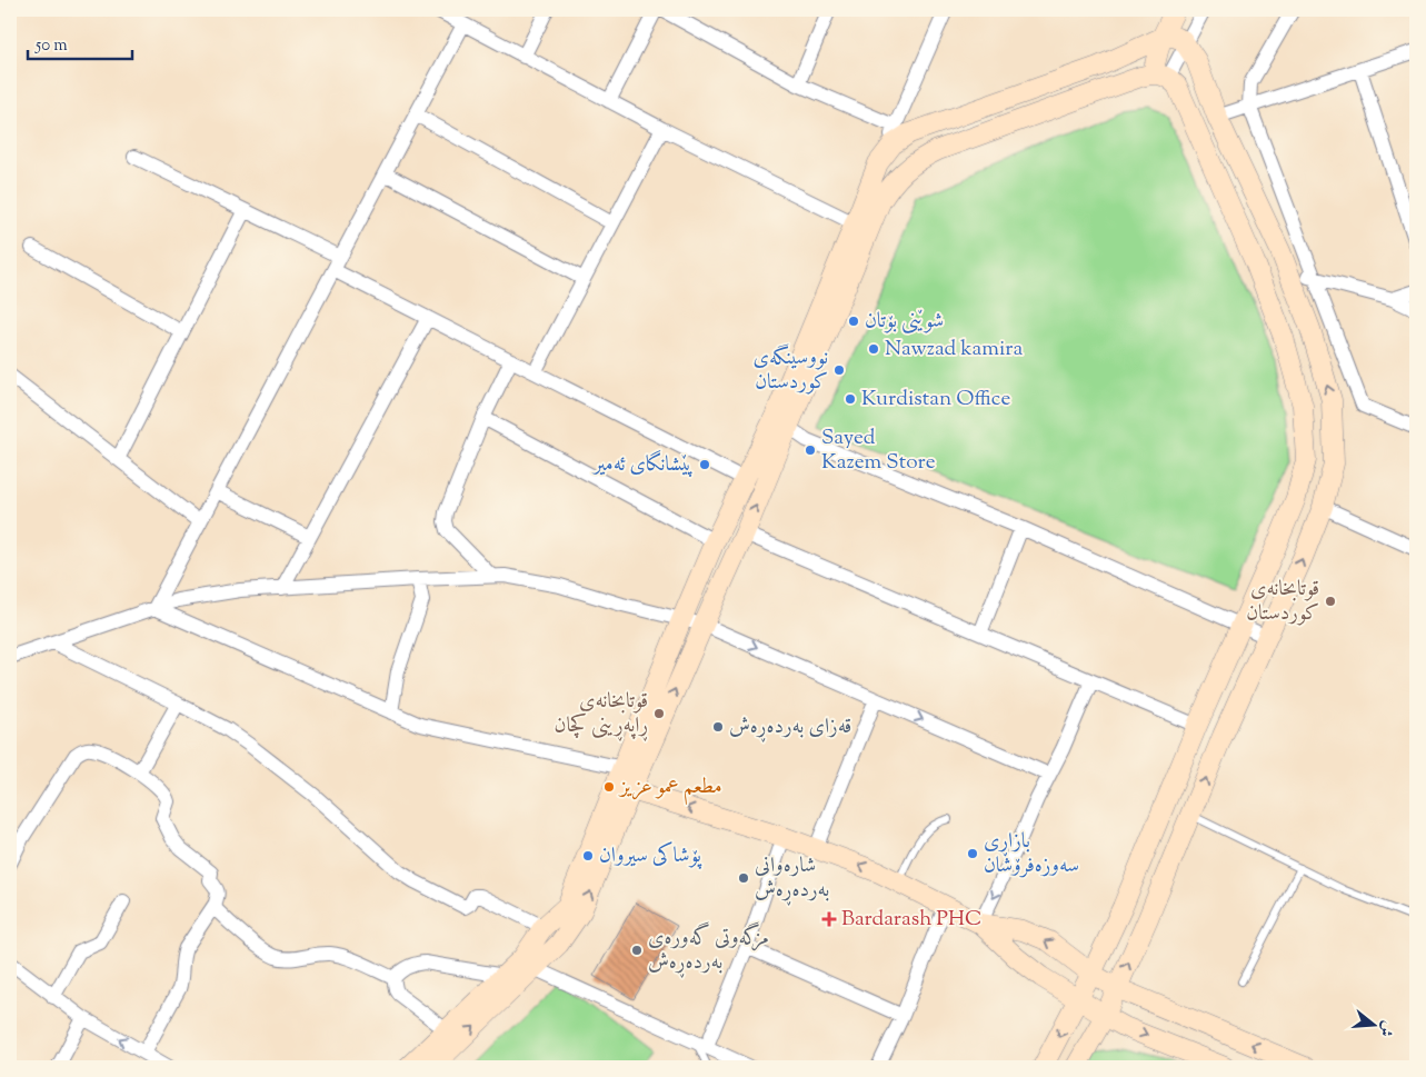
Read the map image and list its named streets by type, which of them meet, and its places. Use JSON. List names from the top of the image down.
{
  "places": {
    "other": [
      "شوێنی بۆتان",
      "Nawzad kamira",
      "نووسینگەی کوردستان",
      "Kurdistan Office",
      "Sayed Kazem Store",
      "پێشانگای ئەمیر",
      "قوتابخانەی کوردستان",
      "قوتابخانەی ڕاپەڕینی کچان",
      "قەزای بەردەڕەش",
      "مطعم عمو عزيز",
      "بازاڕی سەوزەفرۆشان",
      "پۆشاکی سیروان",
      "شارەوانی بەردەڕەش",
      "مزگەوتی گەورەی بەردەڕەش"
    ],
    "health": ["Bardarash PHC"]
  },
  "scale_bar": "50 m",
  "north": "right"
}
